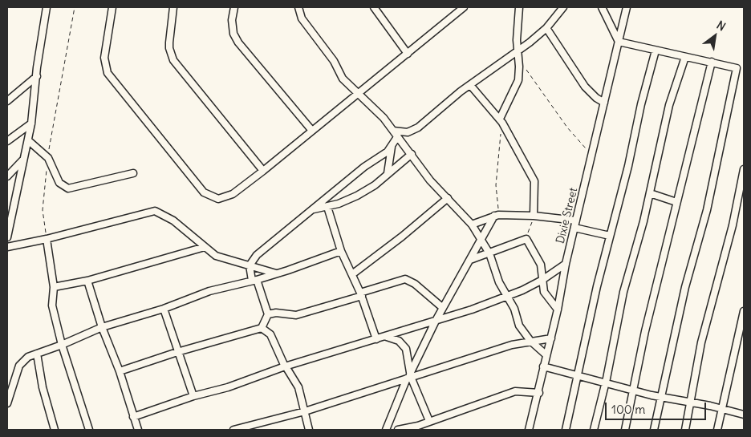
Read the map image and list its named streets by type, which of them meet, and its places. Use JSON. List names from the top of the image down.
{
  "streets": {
    "street": ["Dixie Street"]
  },
  "scale_bar": "100 m",
  "north": "top right"
}
